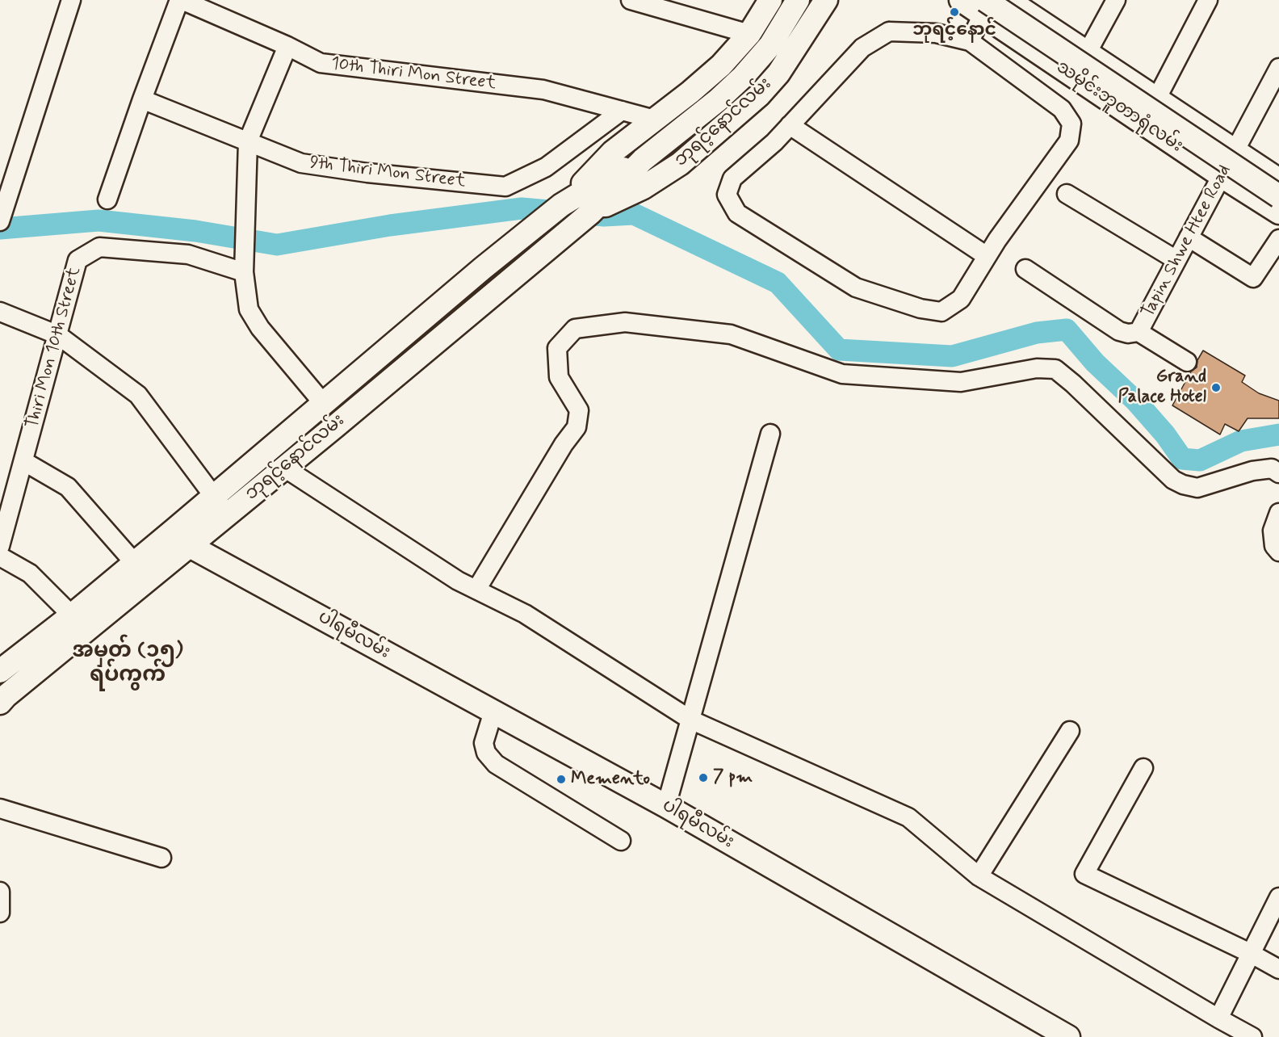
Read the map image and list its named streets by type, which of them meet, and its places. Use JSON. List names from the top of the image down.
{
  "streets": {
    "main road": ["သမိုင်းဘူတာရုံလမ်း", "ဘုရင့်နောင်လမ်း", "ပါရမီလမ်း"],
    "street": [
      "10th Thiri Mon Street",
      "9th Thiri Mon Street",
      "Tapin Shwe Htee Road",
      "Thiri Mon 10th Street"
    ]
  },
  "crossings": [
    ["10th Thiri Mon Street", "ဘုရင့်နောင်လမ်း"],
    ["10th Thiri Mon Street", "9th Thiri Mon Street"],
    ["သမိုင်းဘူတာရုံလမ်း", "Tapin Shwe Htee Road"],
    ["ဘုရင့်နောင်လမ်း", "ပါရမီလမ်း"]
  ],
  "districts": ["အမှတ် (၁၅) ရပ်ကွက်"],
  "places": [
    "ဘုရင့်နောင်",
    "Grand Palace Hotel",
    "7 pm",
    "Memento"
  ]
}
